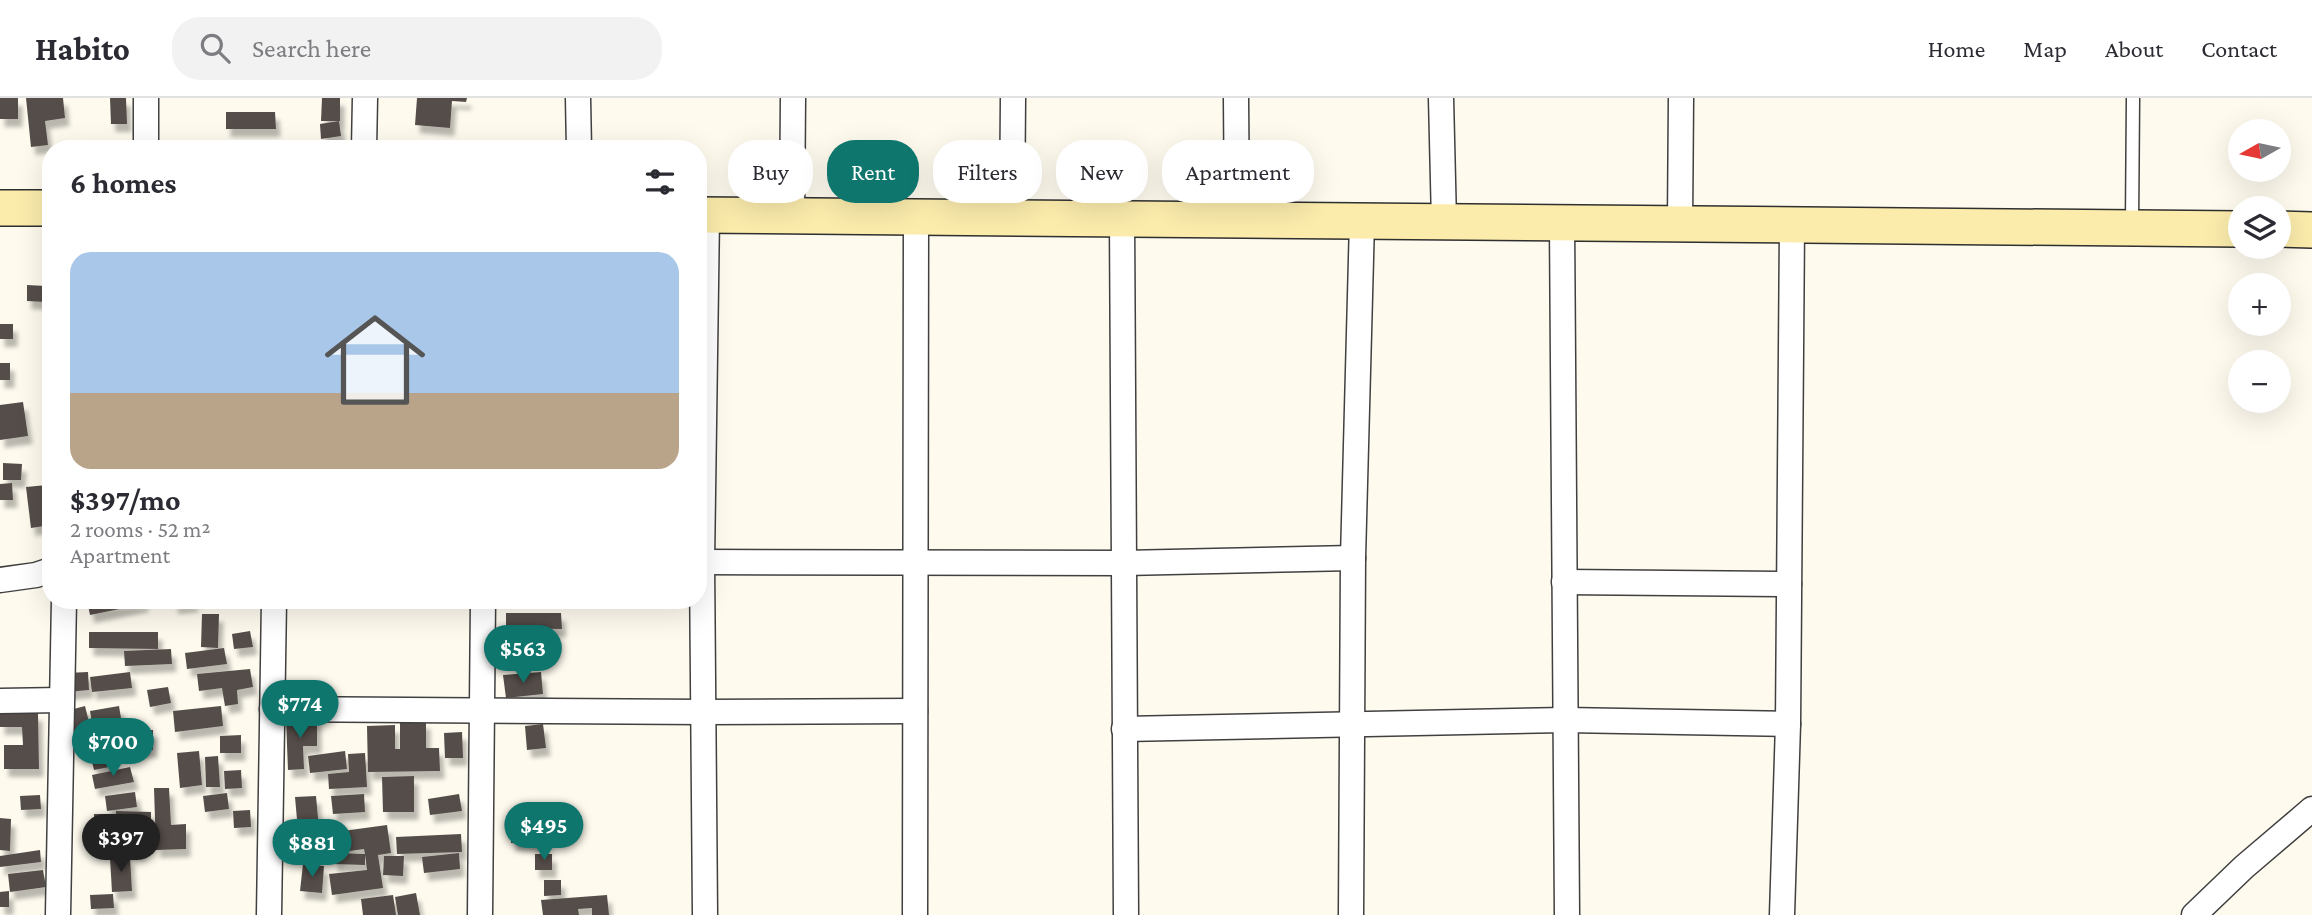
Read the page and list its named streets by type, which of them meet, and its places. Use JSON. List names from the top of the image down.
{
  "north": "left",
  "page": {
    "header": "Habito",
    "search": "Search here",
    "nav": [
      "Home",
      "Map",
      "About",
      "Contact"
    ],
    "map_buttons": ["+", "−"],
    "chip": [
      "Buy",
      "Rent",
      "Filters",
      "New",
      "Apartment"
    ],
    "heading": "6 homes",
    "list": [
      {
        "name": "$397/mo",
        "note": "2 rooms · 52 m² · Apartment"
      }
    ],
    "price": [
      "$563",
      "$774",
      "$700",
      "$495",
      "$397",
      "$881"
    ]
  }
}
